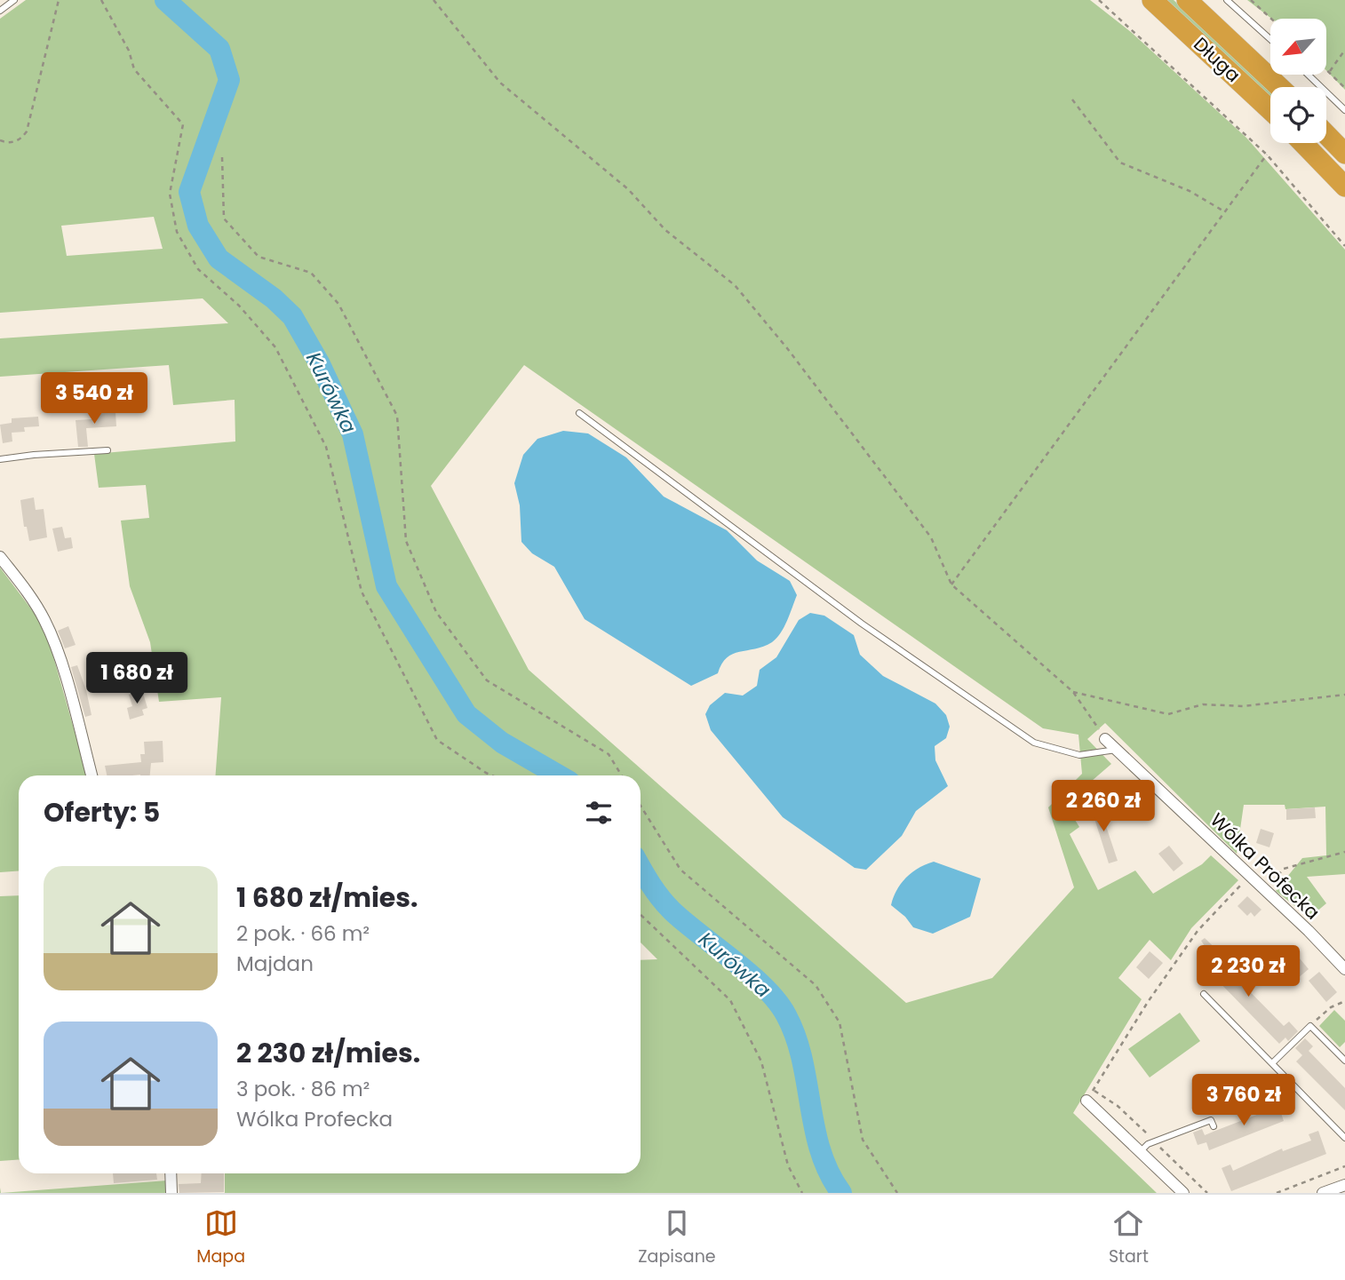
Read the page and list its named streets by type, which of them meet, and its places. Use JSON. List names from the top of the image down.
{
  "streets": {
    "highway": ["Długa"],
    "street": ["Wólka Profecka"]
  },
  "water": ["Kurówka"],
  "north": "bottom left",
  "page": {
    "price": [
      "3 540 zł",
      "1 680 zł",
      "2 260 zł",
      "2 230 zł",
      "3 760 zł"
    ],
    "heading": "Oferty: 5",
    "list": [
      {
        "name": "1 680 zł/mies.",
        "note": "2 pok. · 66 m² · Majdan"
      },
      {
        "name": "2 230 zł/mies.",
        "note": "3 pok. · 86 m² · Wólka Profecka"
      }
    ],
    "tabs": ["Mapa", "Zapisane", "Start"]
  }
}
